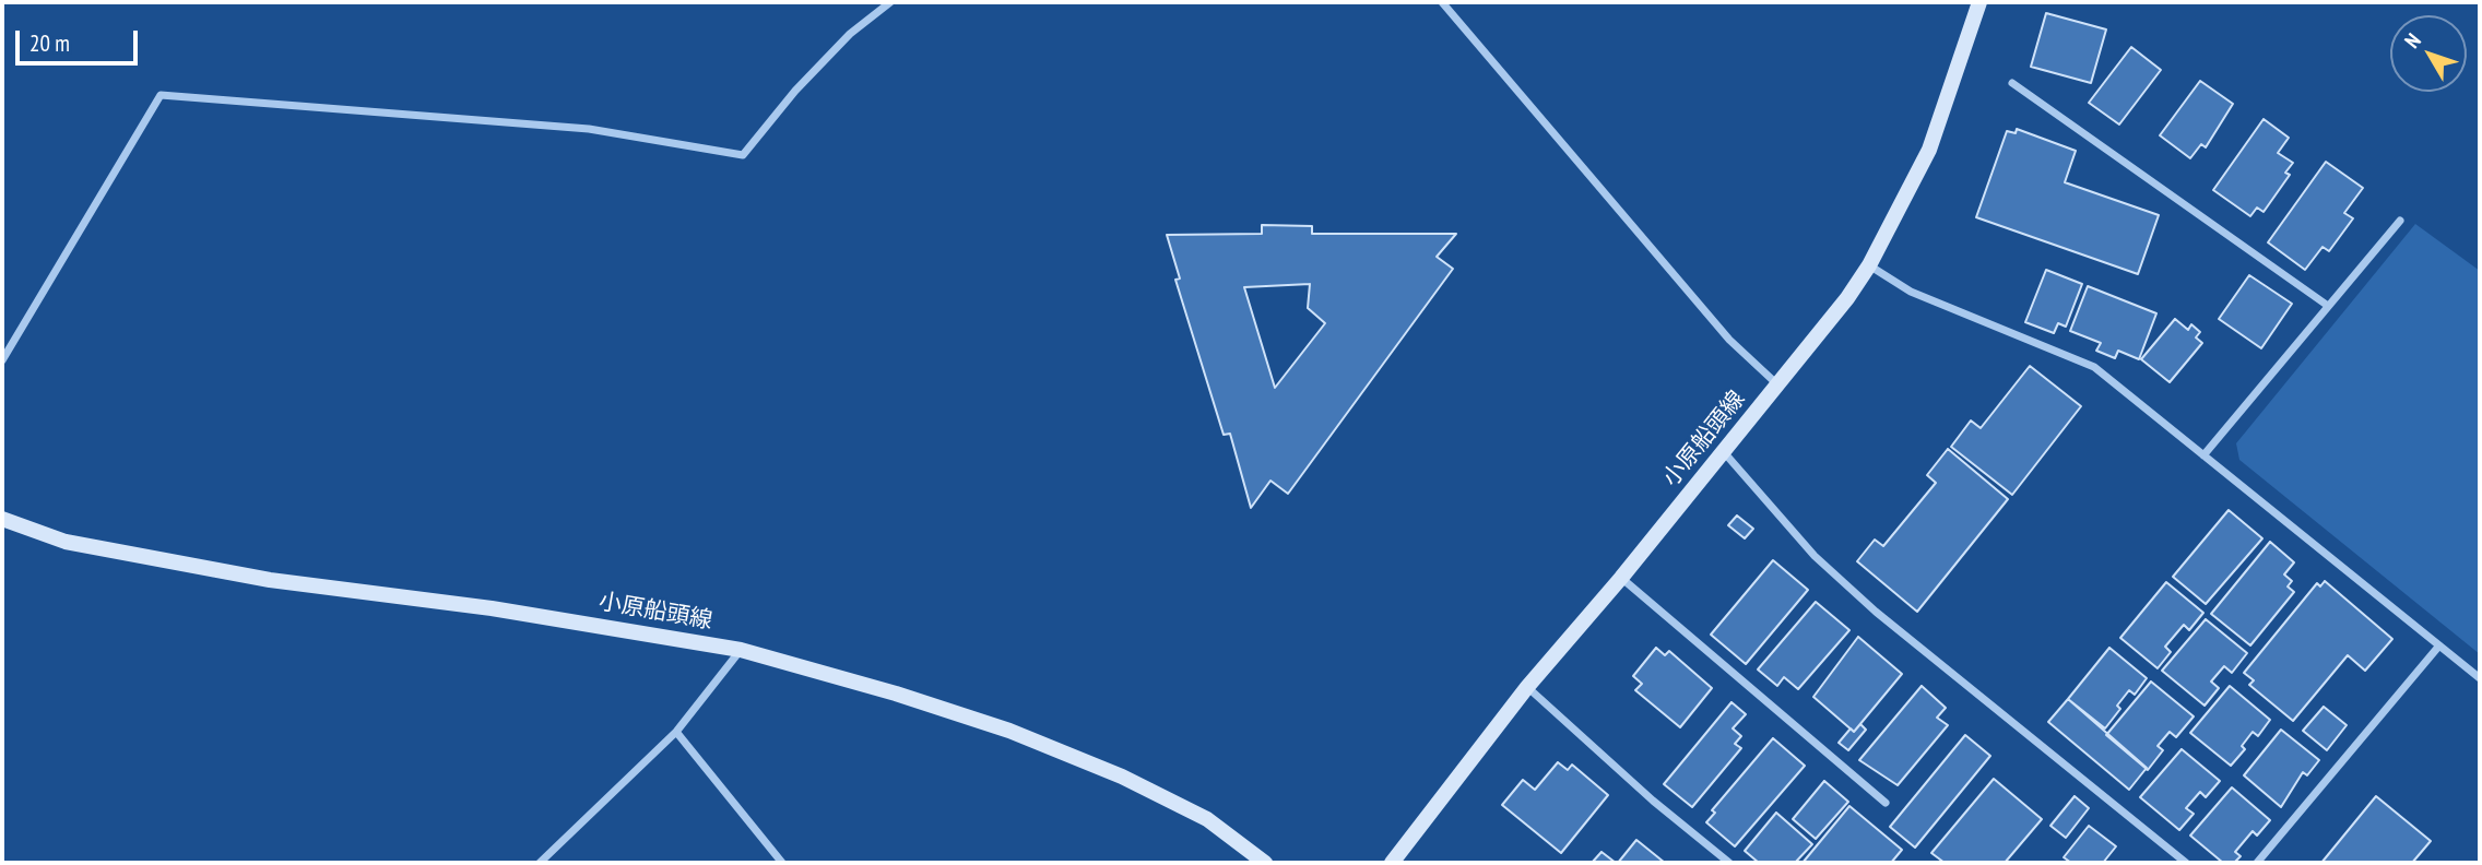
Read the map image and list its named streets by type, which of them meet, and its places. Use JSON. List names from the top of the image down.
{
  "streets": {
    "main road": ["小原船頭線"]
  },
  "scale_bar": "20 m",
  "north": "top left"
}
